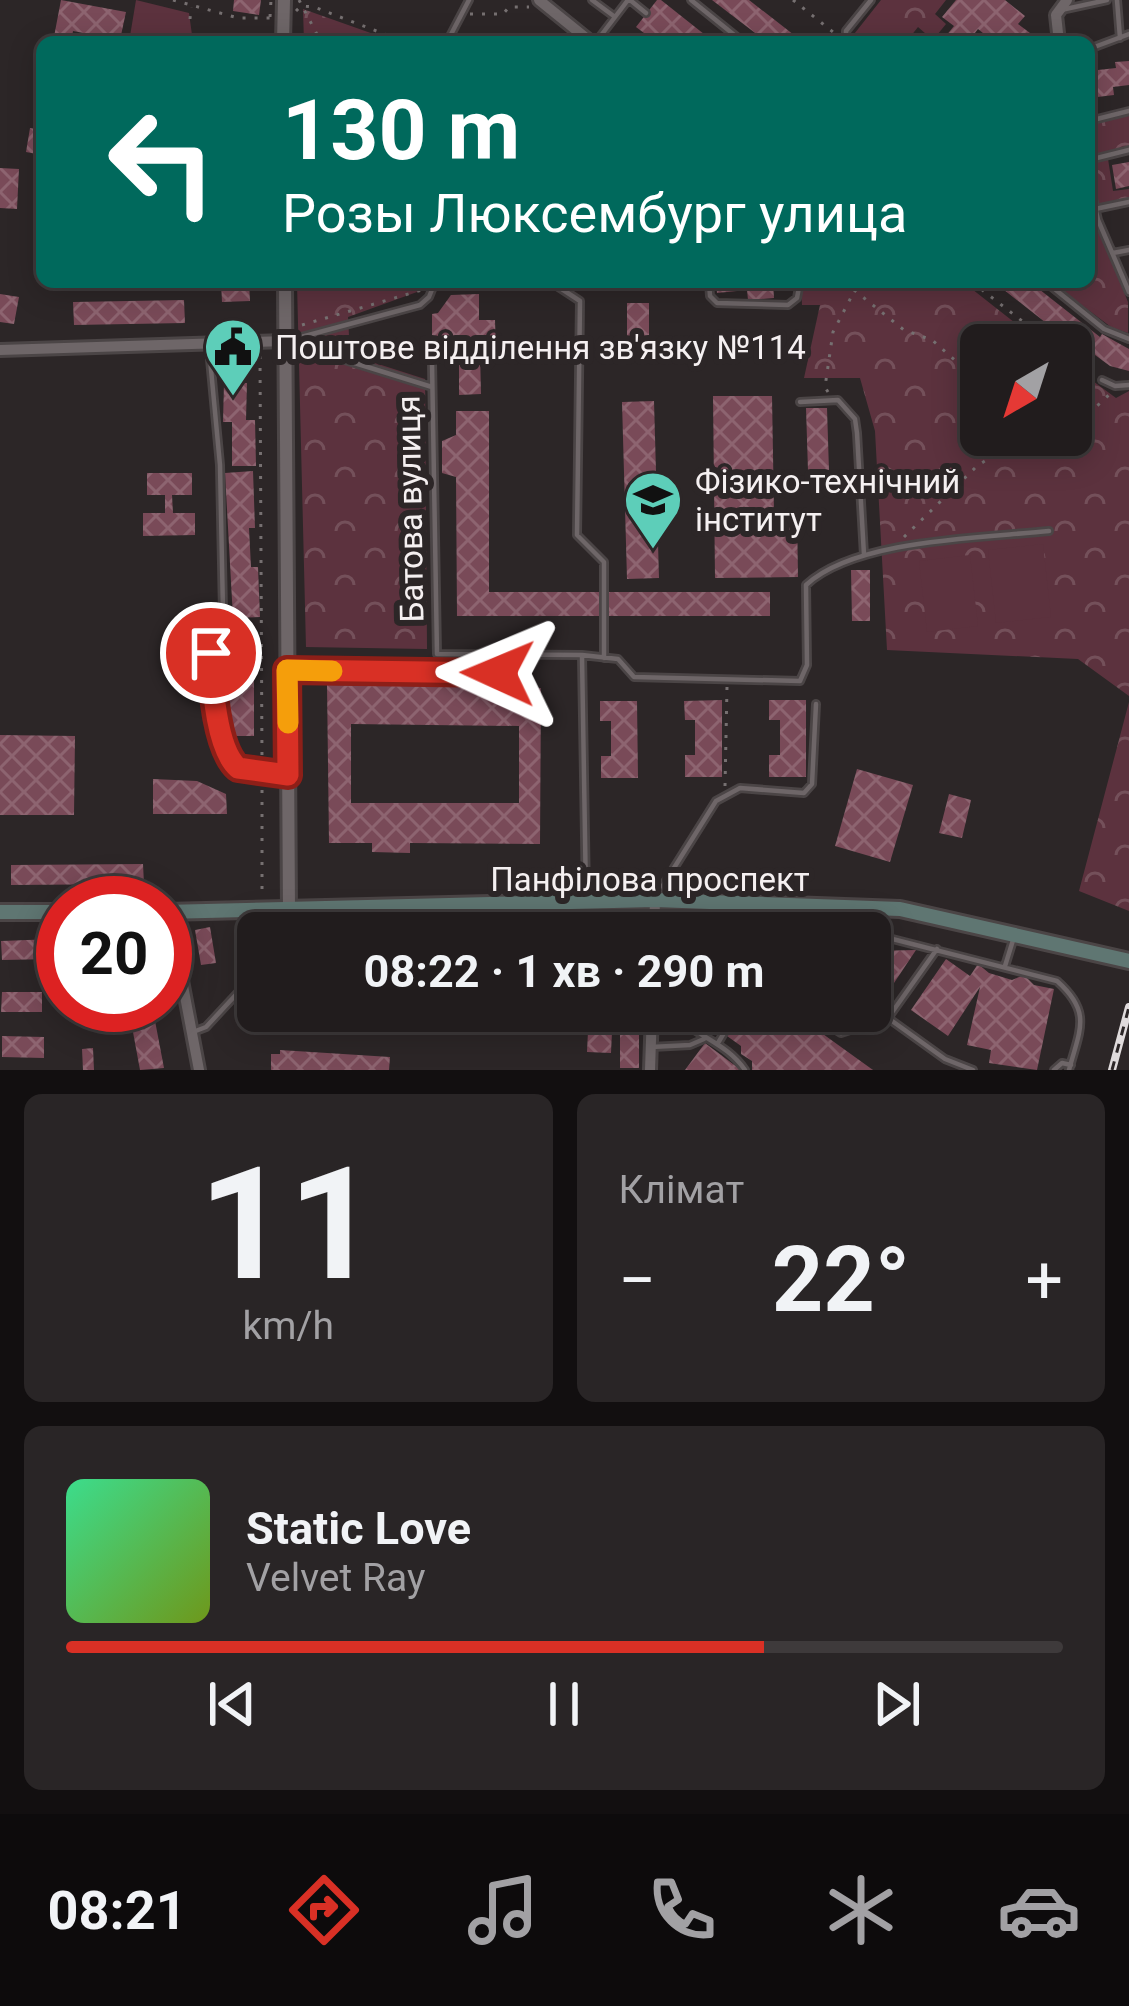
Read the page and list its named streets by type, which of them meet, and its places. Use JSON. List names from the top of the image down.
{
  "streets": {
    "main road": ["Панфілова проспект"],
    "lane": ["Батова вулиця"]
  },
  "places": {
    "public building": ["Поштове відділення зв'язку №114"],
    "school or university": ["Фізико-технічний інститут"]
  },
  "north": "bottom left",
  "page": {
    "turn": ["130 m", "Розы Люксембург улица"],
    "limit": "20",
    "trip": "08:22 · 1 хв · 290 m",
    "tile": [
      ["11", "km/h"],
      "Клімат"
    ],
    "heat": ["−", "22°", "+"],
    "song": ["Static Love", "Velvet Ray"],
    "tabs": "08:21"
  }
}
